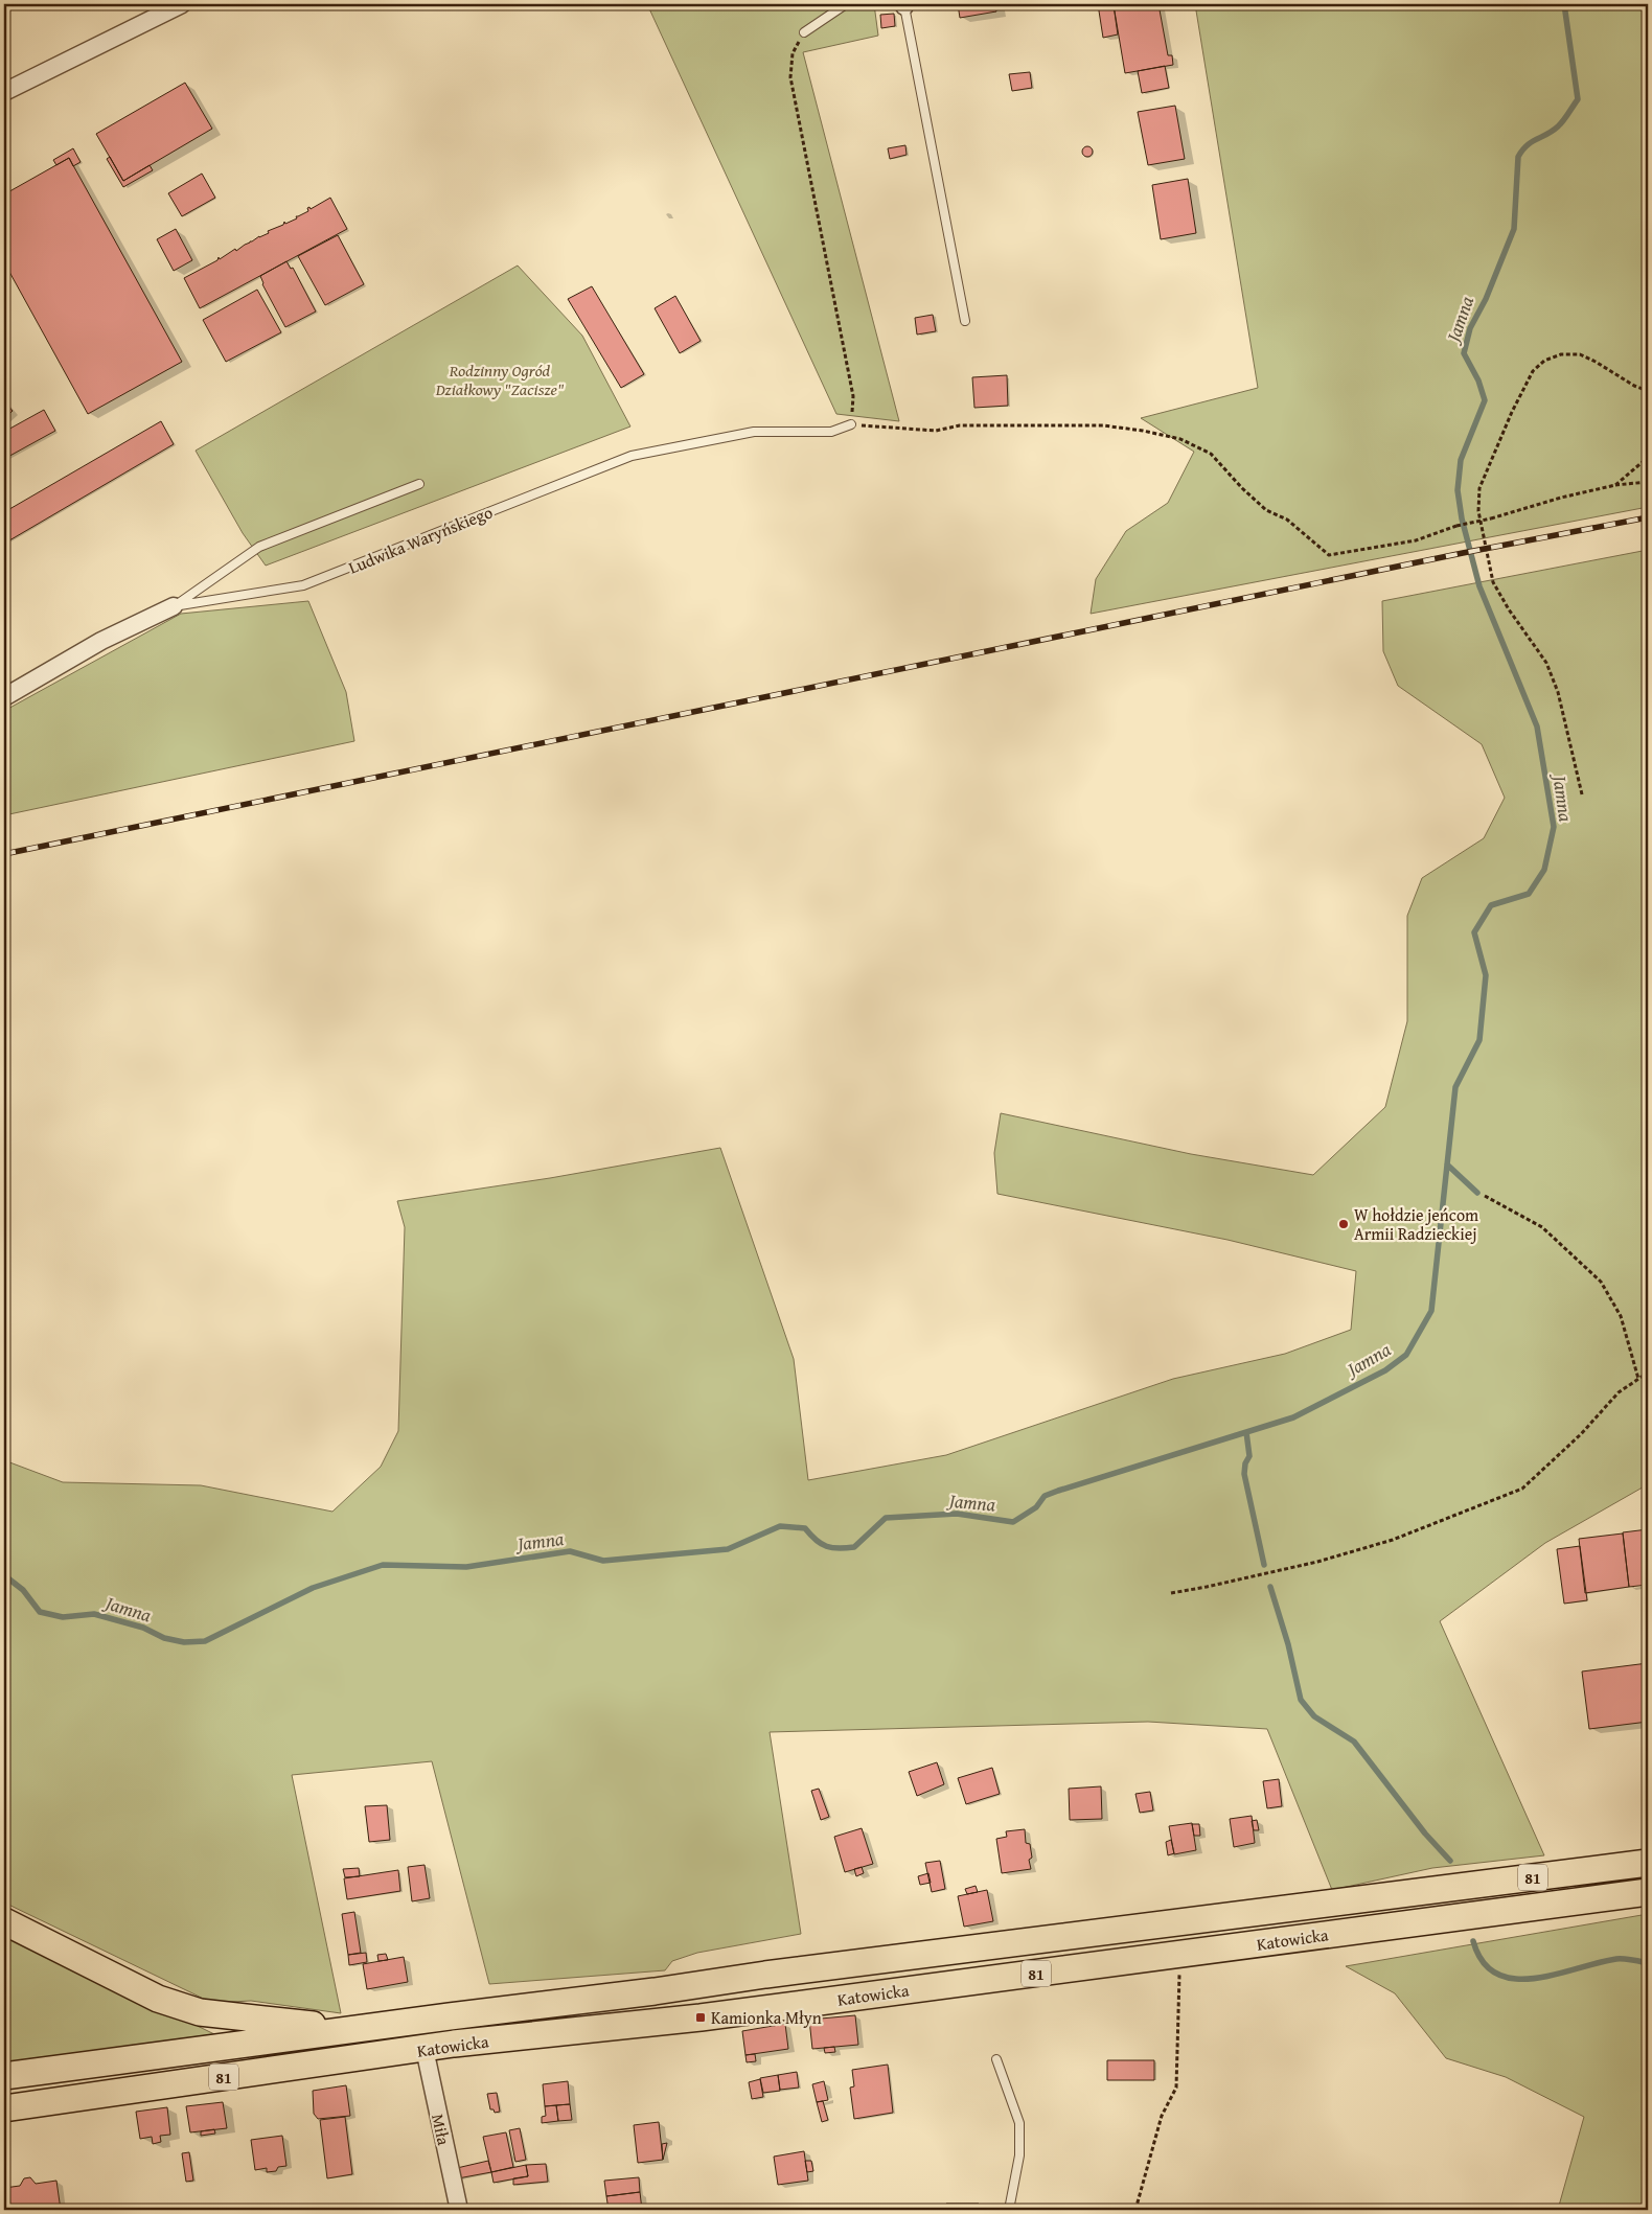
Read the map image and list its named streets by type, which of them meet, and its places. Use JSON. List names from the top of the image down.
{
  "streets": {
    "main road": ["81", "Katowicka"],
    "street": ["Ludwika Waryńskiego", "Miła"]
  },
  "crossings": [
    ["Katowicka", "Miła"]
  ],
  "water": ["Jamna"],
  "parks": ["Rodzinny Ogród Działkowy \"Zacisze\""],
  "places": {
    "other": ["W hołdzie jeńcom Armii Radzieckiej"],
    "transit": ["Kamionka Młyn"]
  }
}
